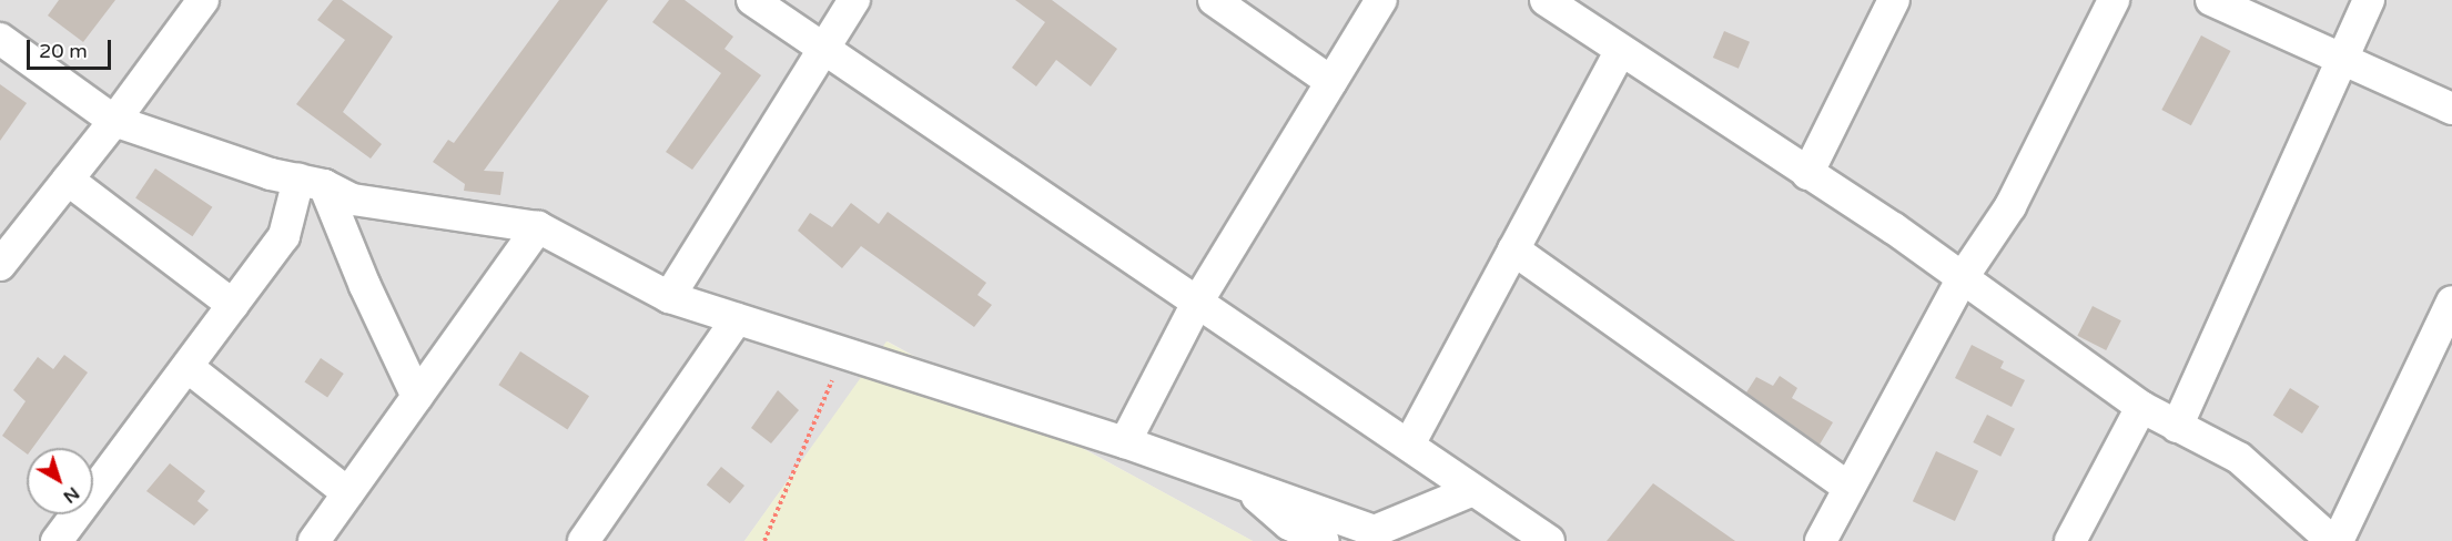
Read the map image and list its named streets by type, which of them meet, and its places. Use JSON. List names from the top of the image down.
{
  "scale_bar": "20 m",
  "north": "bottom right"
}
